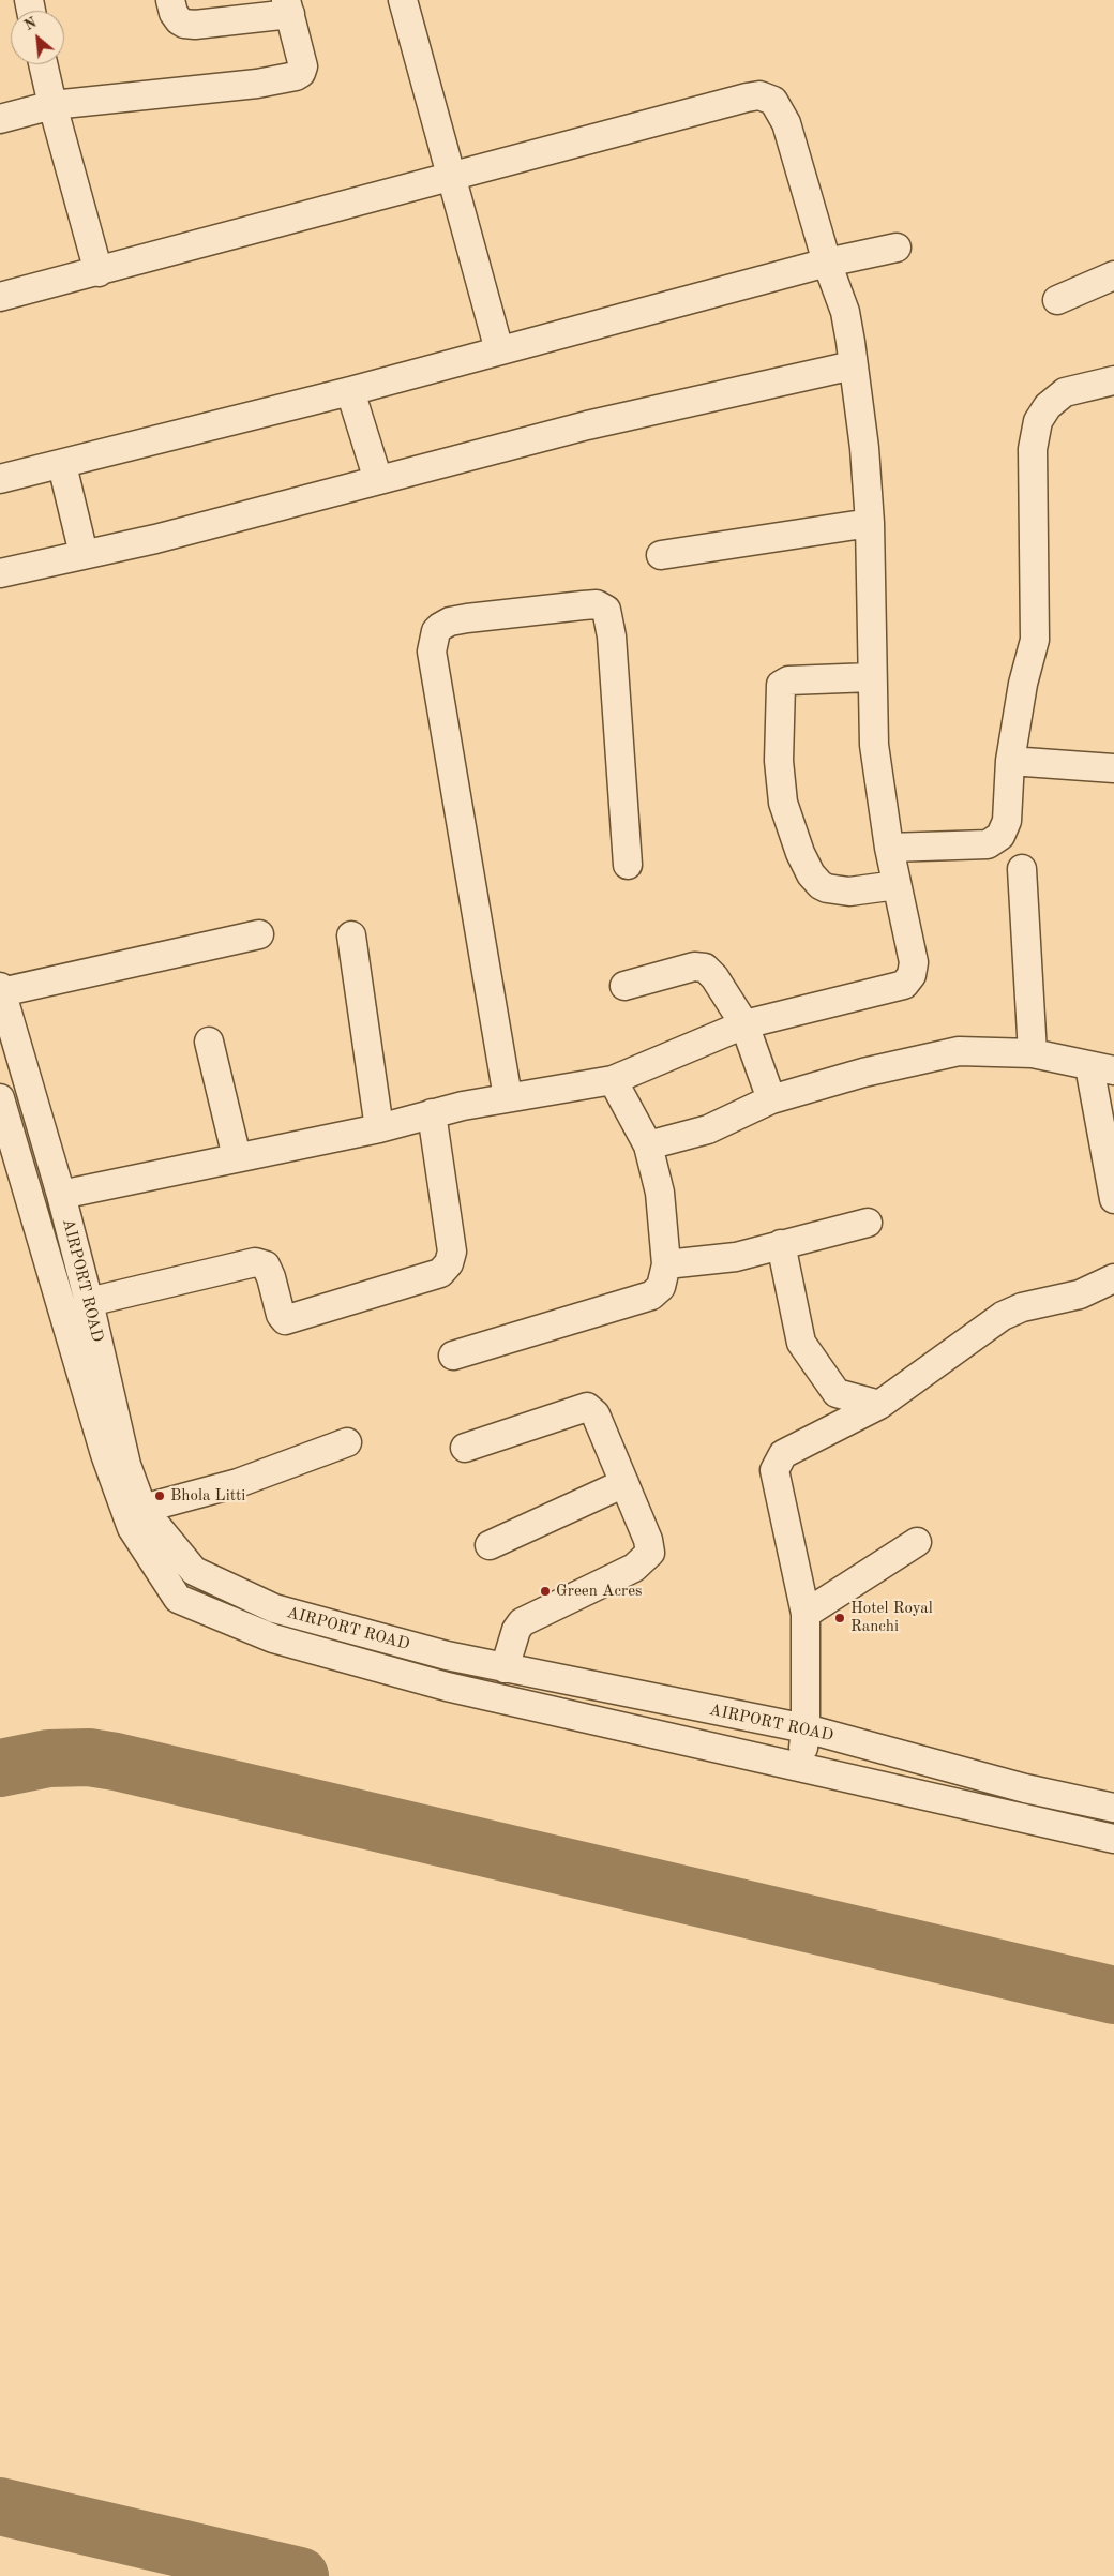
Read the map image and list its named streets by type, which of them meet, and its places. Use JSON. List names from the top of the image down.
{
  "streets": {
    "street": ["AIRPORT ROAD"]
  },
  "places": ["Bhola Litti", "Green Acres", "Hotel Royal Ranchi"],
  "north": "top left"
}
